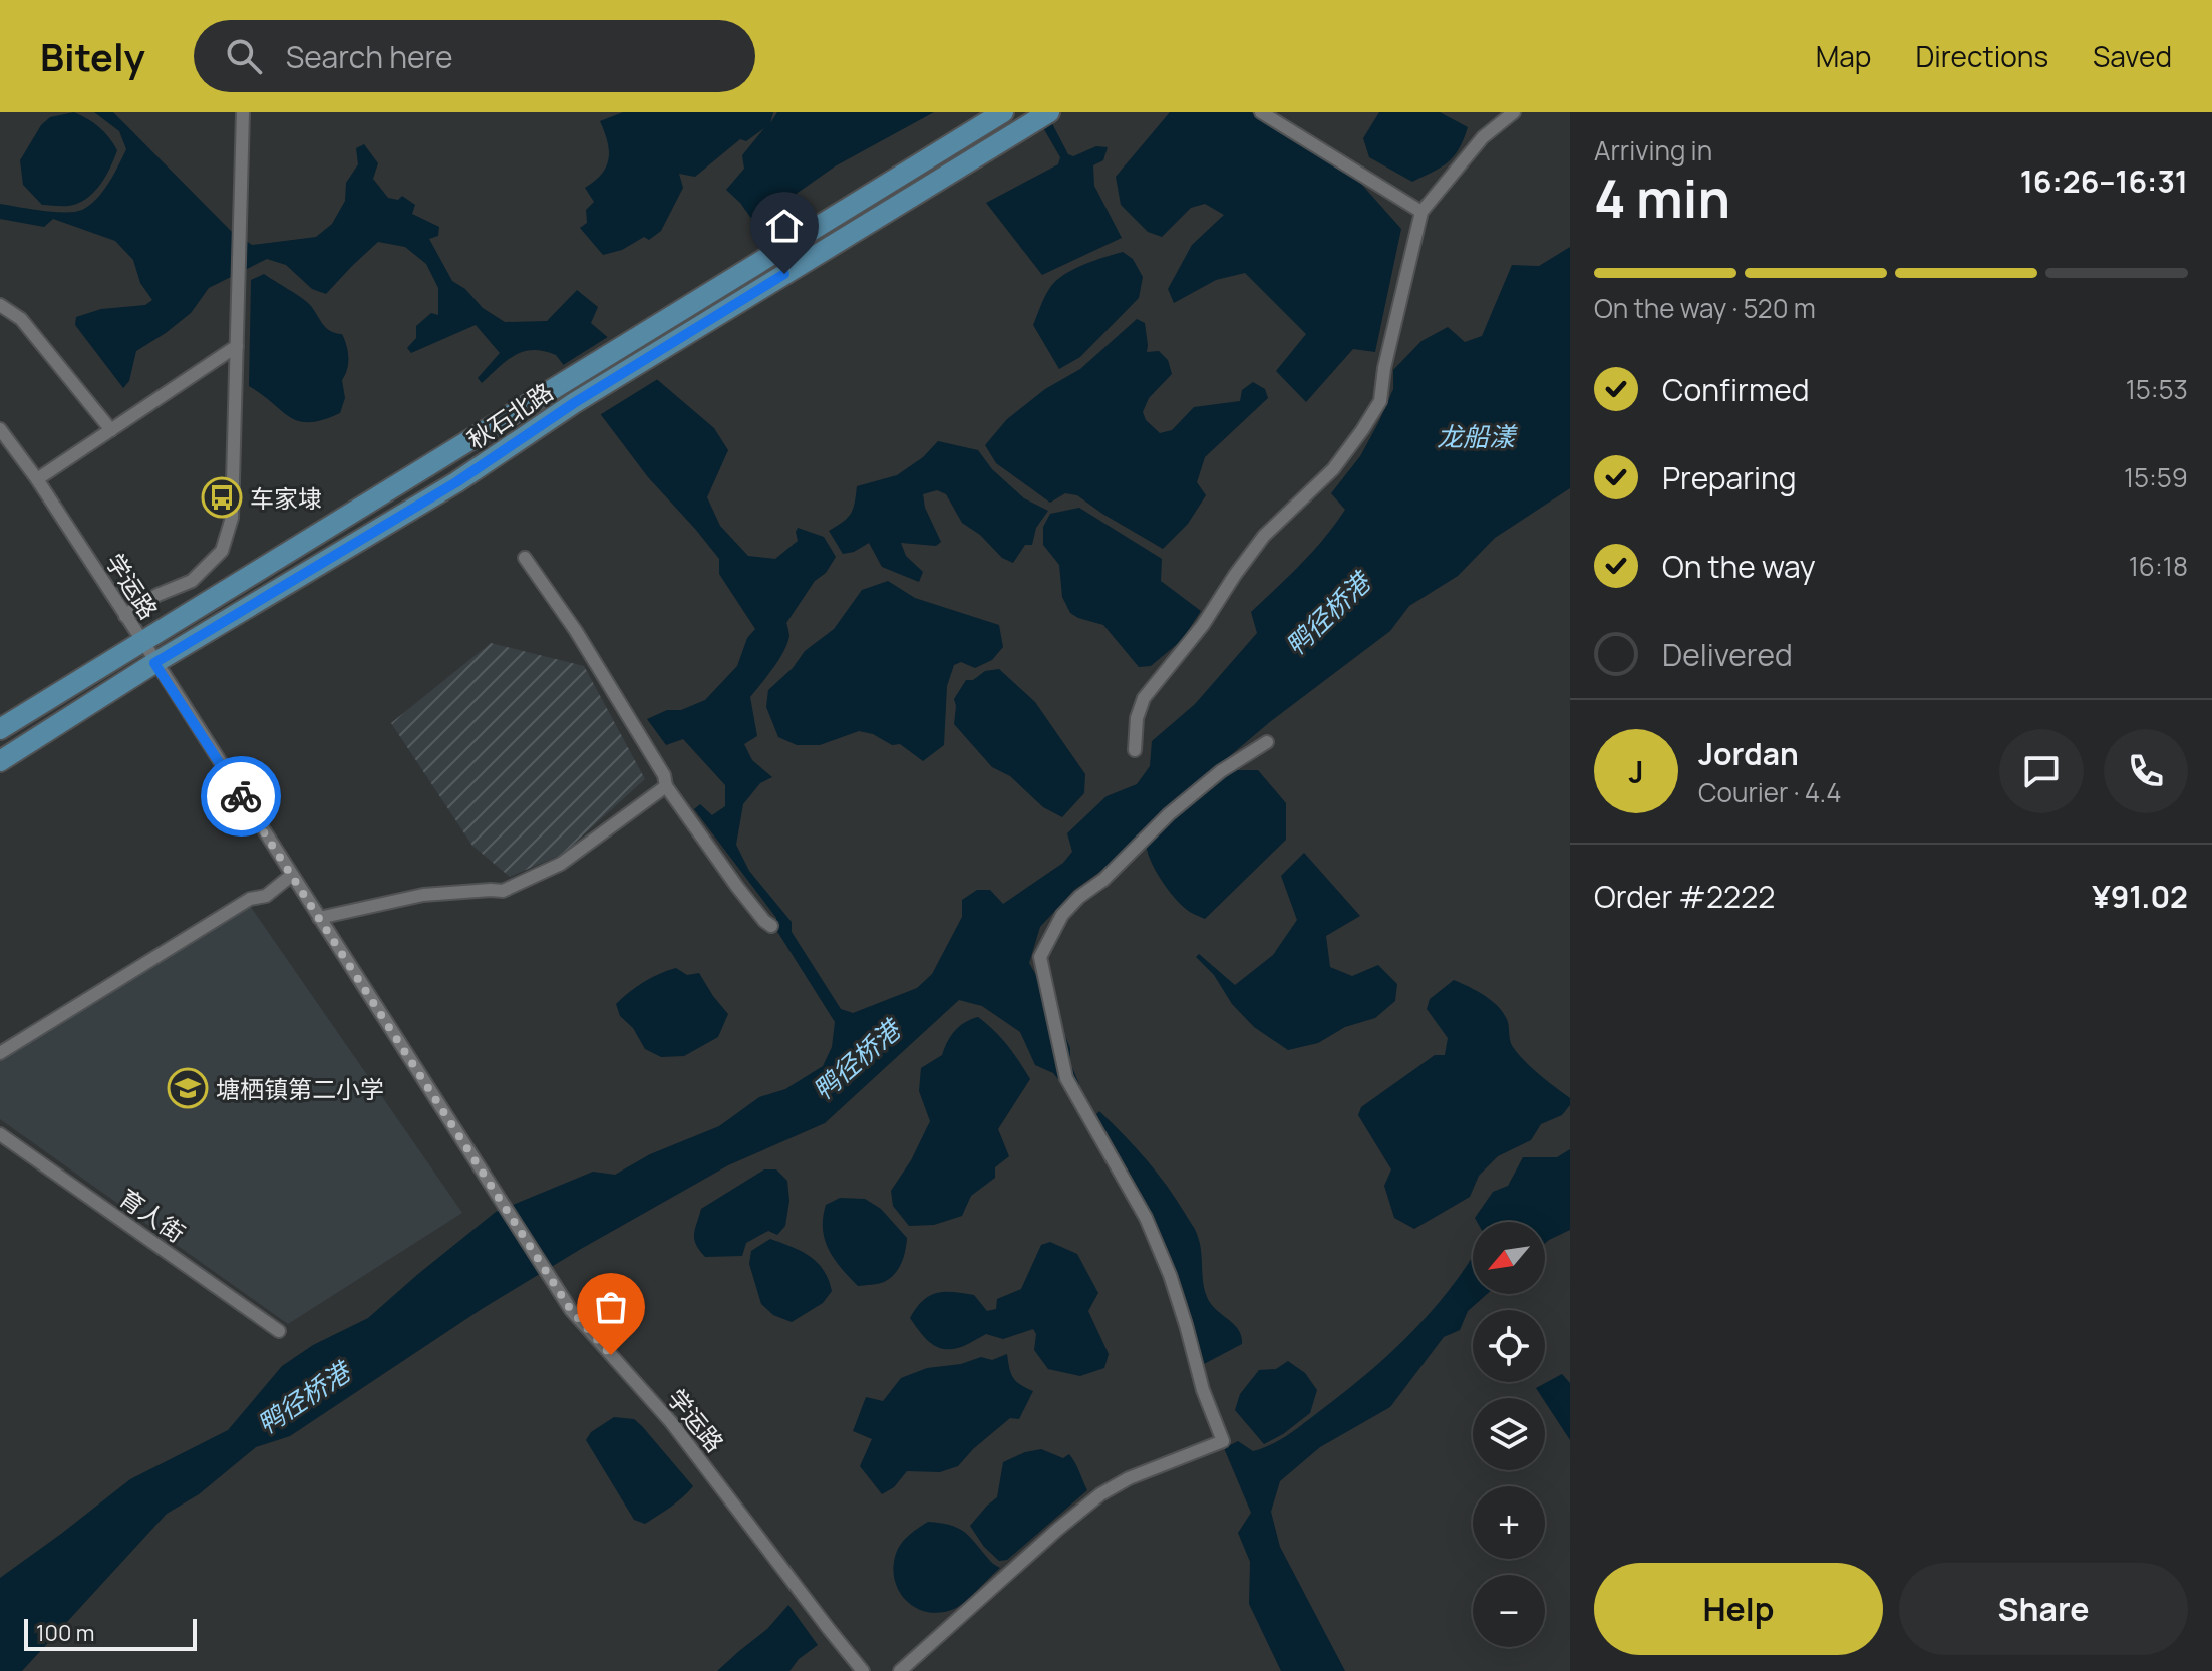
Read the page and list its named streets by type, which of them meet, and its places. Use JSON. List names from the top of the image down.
{
  "streets": {
    "main road": ["秋石北路"],
    "street": ["学运路", "育人街"]
  },
  "crossings": [
    ["秋石北路", "学运路"]
  ],
  "water": ["龙船漾", "鸭径桥港"],
  "places": {
    "bus stop": ["车家埭"],
    "school or university": ["塘栖镇第二小学"]
  },
  "scale_bar": "100 m",
  "north": "bottom left",
  "page": {
    "header": "Bitely",
    "search": "Search here",
    "nav": ["Map", "Directions", "Saved"],
    "heading": ["4 min", "Arriving in", "16:26–16:31"],
    "panel": [
      "Jordan",
      "Courier · 4.4",
      "Order #2222",
      "¥91.02"
    ],
    "bar": "On the way · 520 m",
    "list": [
      ["Confirmed", "15:53"],
      ["Preparing", "15:59"],
      ["On the way", "16:18"],
      "Delivered"
    ],
    "round": "J",
    "map_buttons": ["+", "−"],
    "buttons": ["Help", "Share"],
    "scale": "100 m"
  }
}
